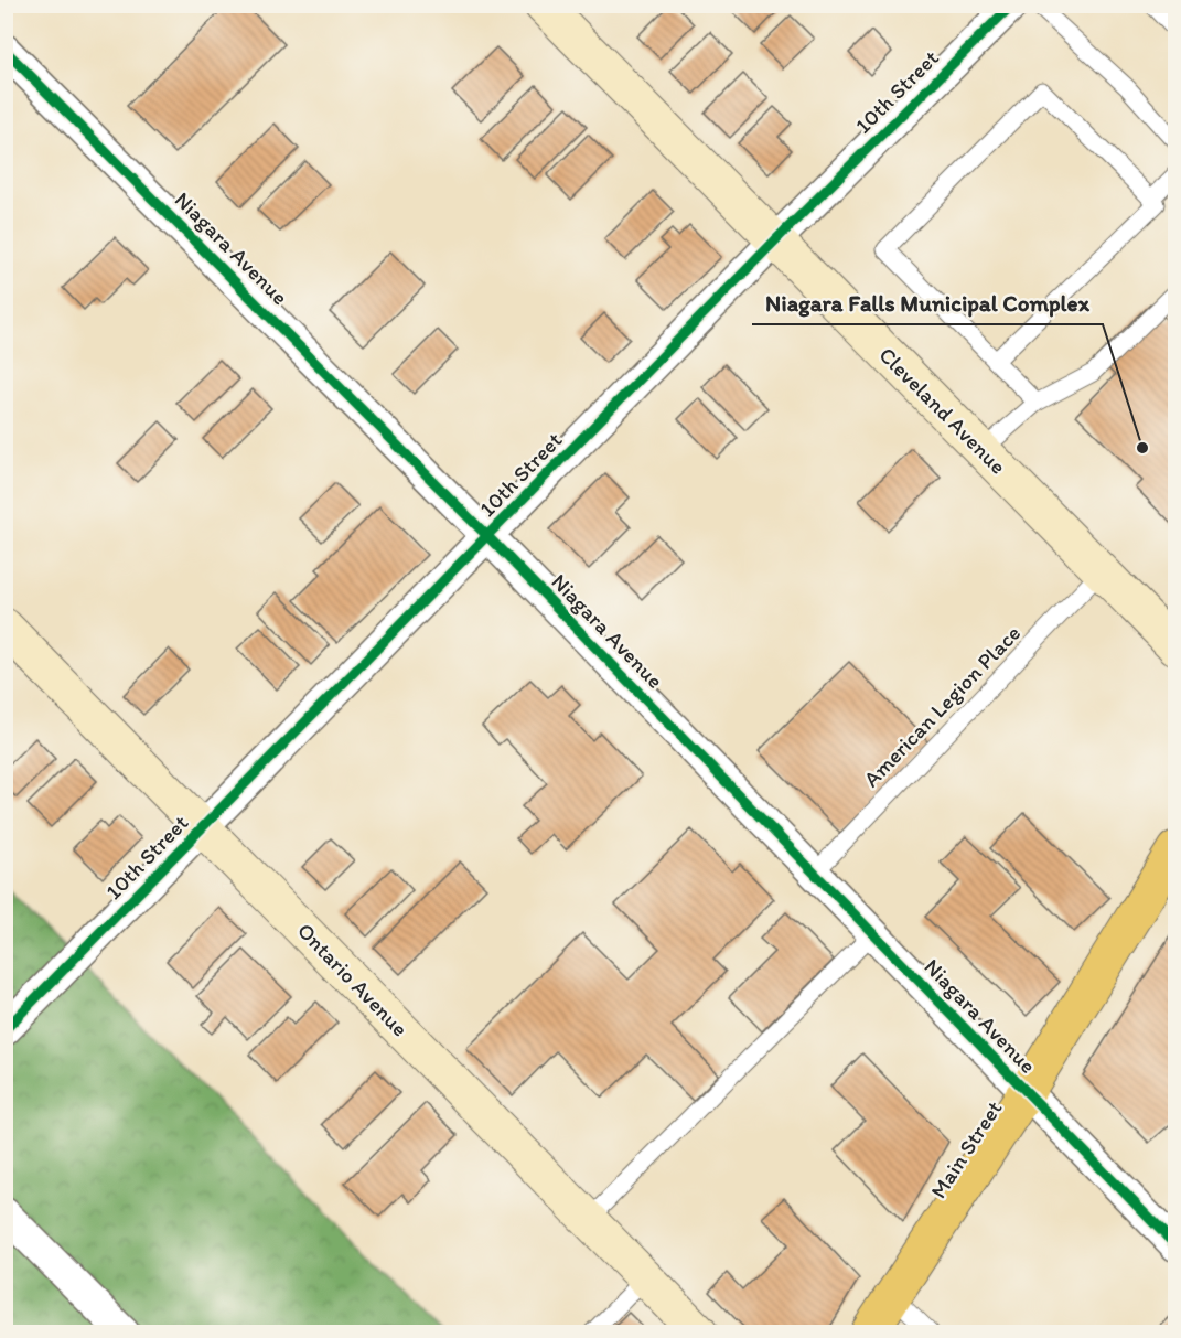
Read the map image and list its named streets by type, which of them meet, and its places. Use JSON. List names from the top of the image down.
{
  "streets": {
    "main road": ["Main Street"],
    "street": [
      "10th Street",
      "Niagara Avenue",
      "Cleveland Avenue",
      "Ontario Avenue"
    ],
    "lane": ["American Legion Place"]
  },
  "crossings": [
    ["10th Street", "Niagara Avenue"],
    ["10th Street", "Cleveland Avenue"],
    ["10th Street", "Ontario Avenue"],
    ["Niagara Avenue", "American Legion Place"],
    ["Niagara Avenue", "Main Street"],
    ["Cleveland Avenue", "American Legion Place"]
  ],
  "places": ["Niagara Falls Municipal Complex"]
}
